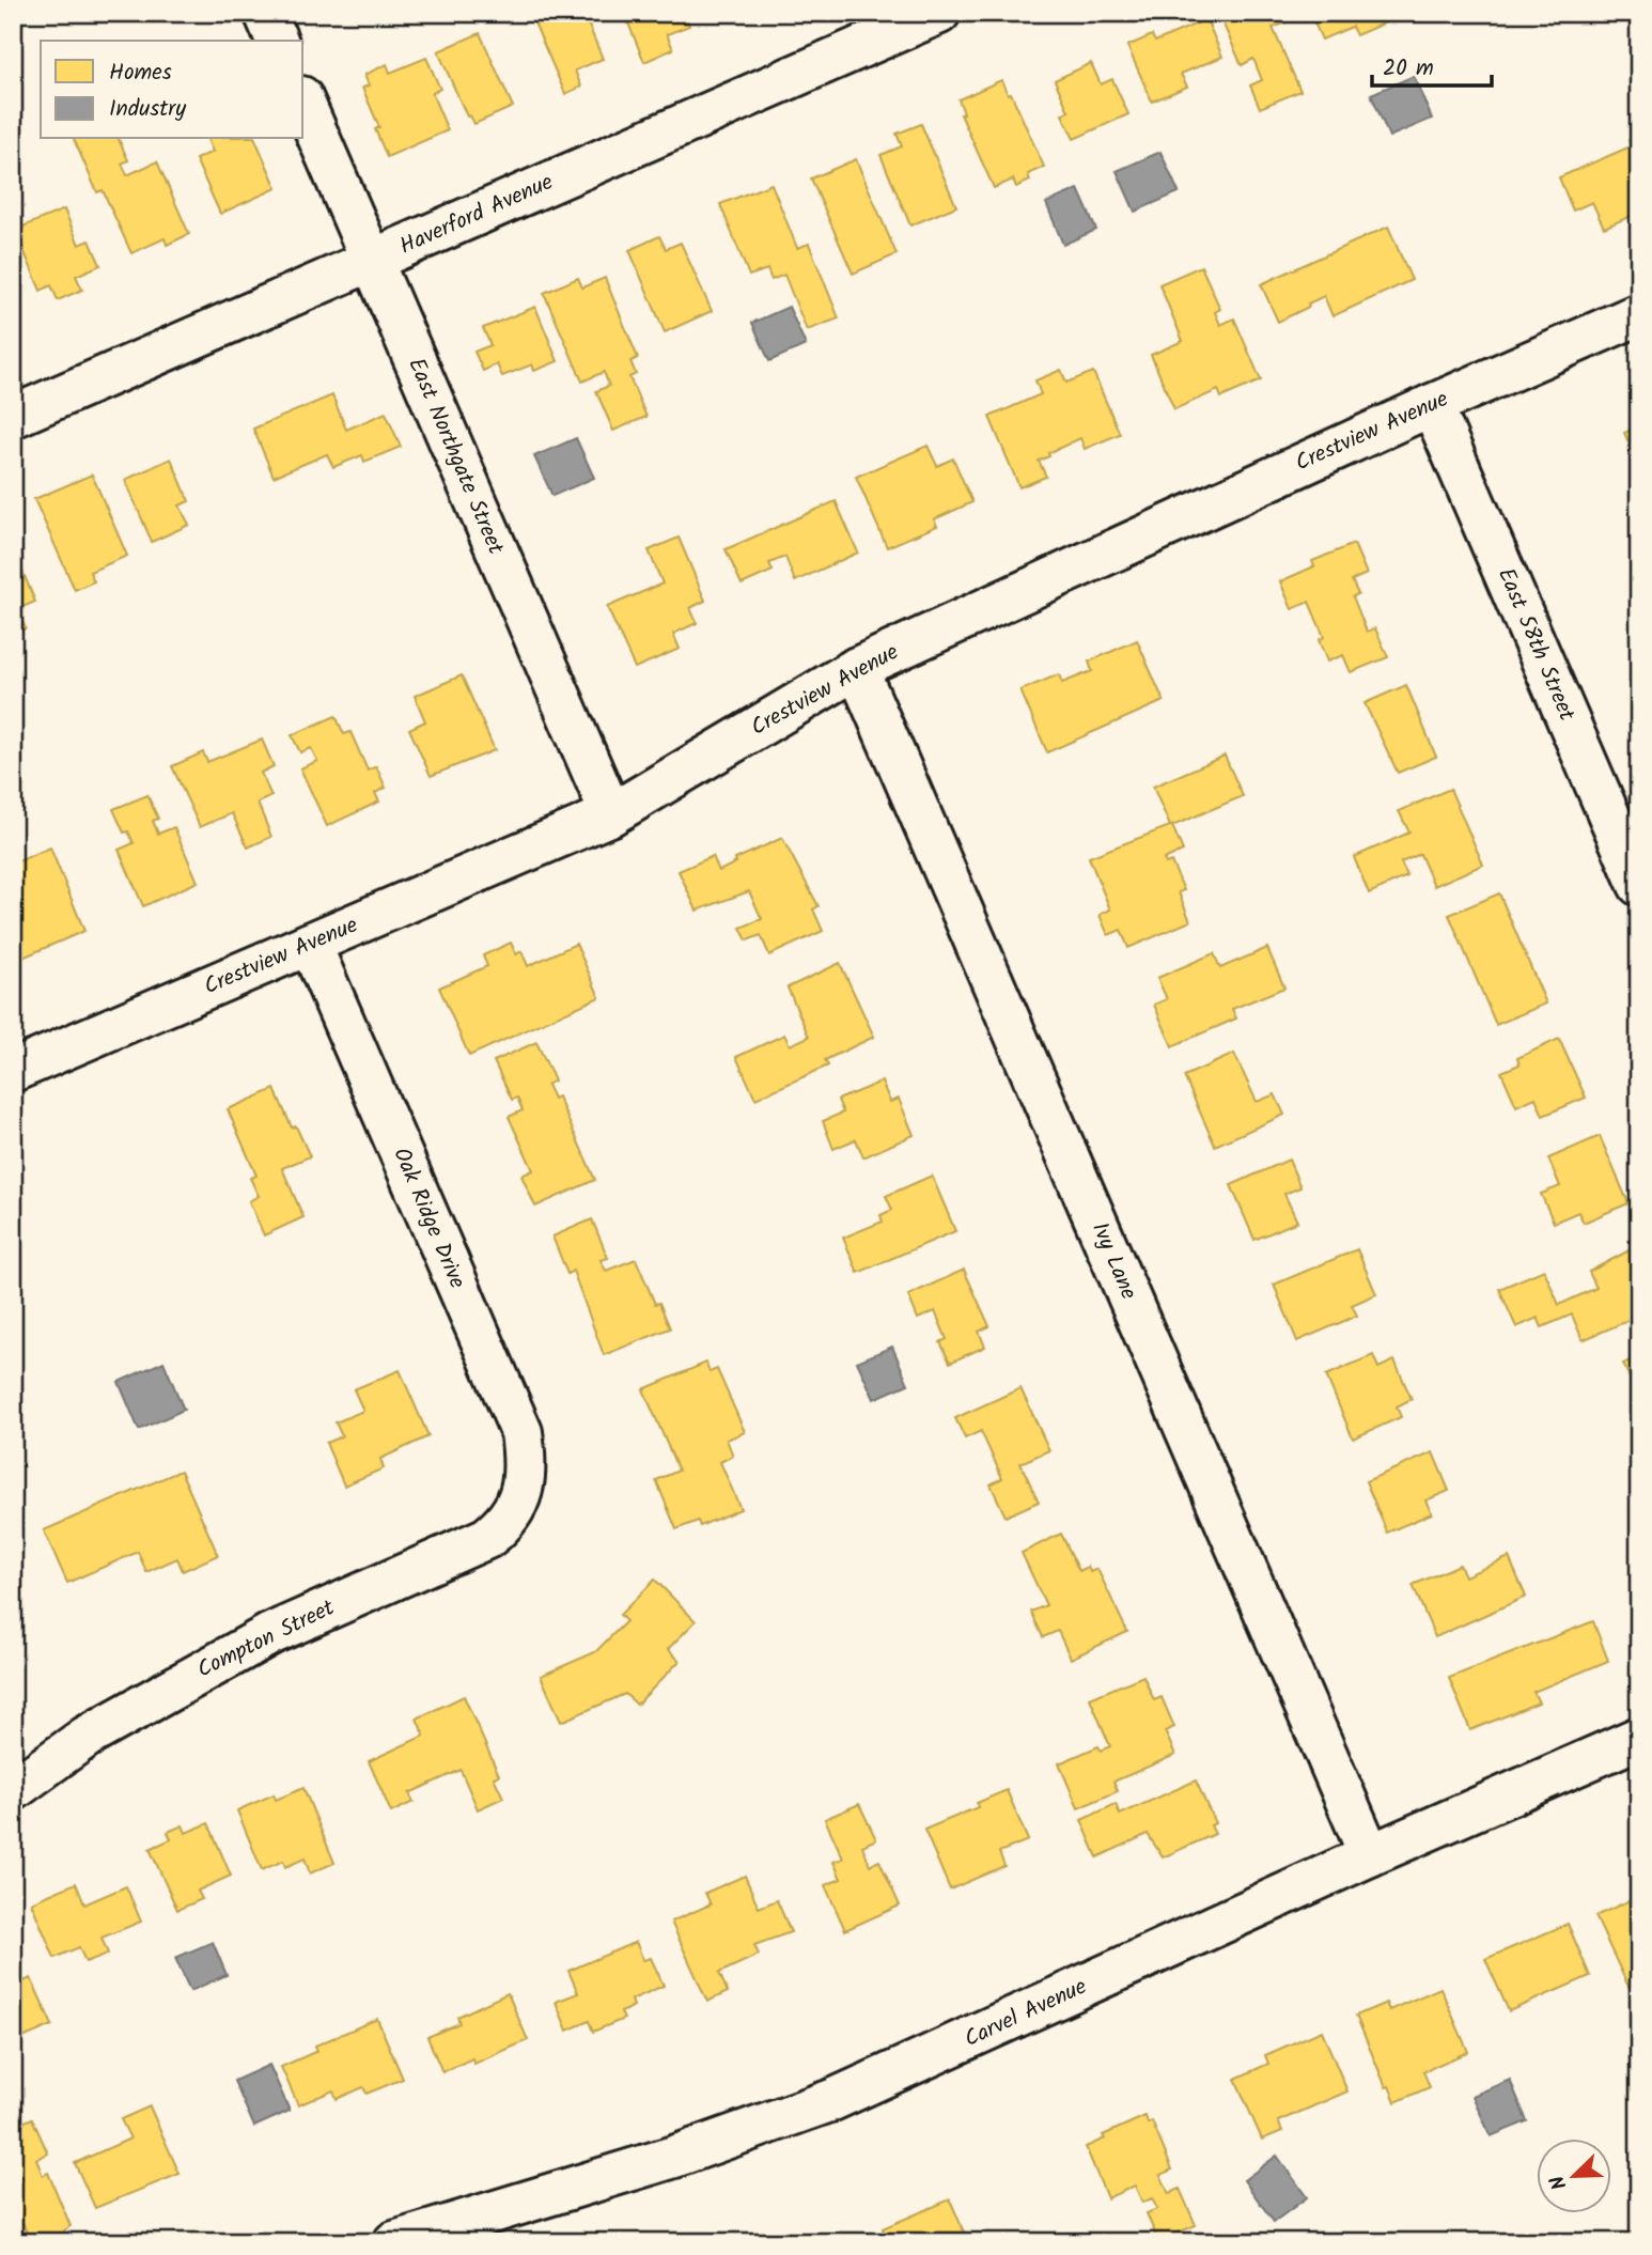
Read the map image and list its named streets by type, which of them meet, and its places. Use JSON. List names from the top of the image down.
{
  "streets": {
    "street": [
      "Haverford Avenue",
      "Crestview Avenue",
      "East Northgate Street",
      "East 58th Street",
      "Oak Ridge Drive",
      "Ivy Lane",
      "Compton Street",
      "Carvel Avenue"
    ]
  },
  "crossings": [
    ["Haverford Avenue", "East Northgate Street"],
    ["Crestview Avenue", "East Northgate Street"],
    ["Crestview Avenue", "East 58th Street"],
    ["Crestview Avenue", "Oak Ridge Drive"],
    ["Crestview Avenue", "Ivy Lane"],
    ["Oak Ridge Drive", "Compton Street"],
    ["Ivy Lane", "Carvel Avenue"]
  ],
  "legend": ["Homes", "Industry"],
  "scale_bar": "20 m",
  "north": "bottom left"
}
